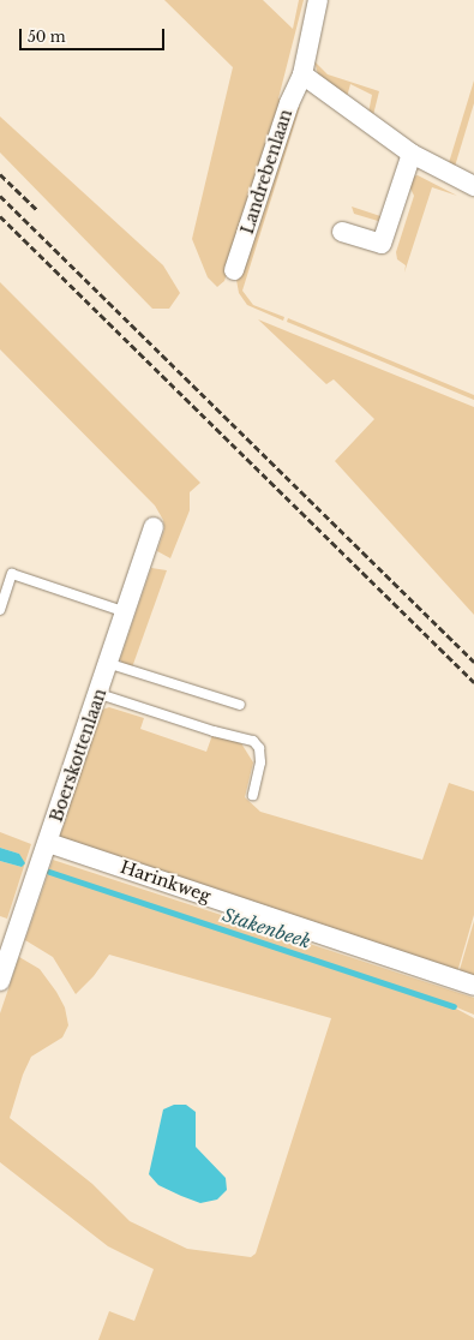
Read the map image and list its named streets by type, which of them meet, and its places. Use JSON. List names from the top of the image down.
{
  "streets": {
    "street": ["Landrebenlaan", "Boerskottenlaan", "Harinkweg"]
  },
  "crossings": [
    ["Boerskottenlaan", "Harinkweg"]
  ],
  "water": ["Stakenbeek"],
  "scale_bar": "50 m"
}
